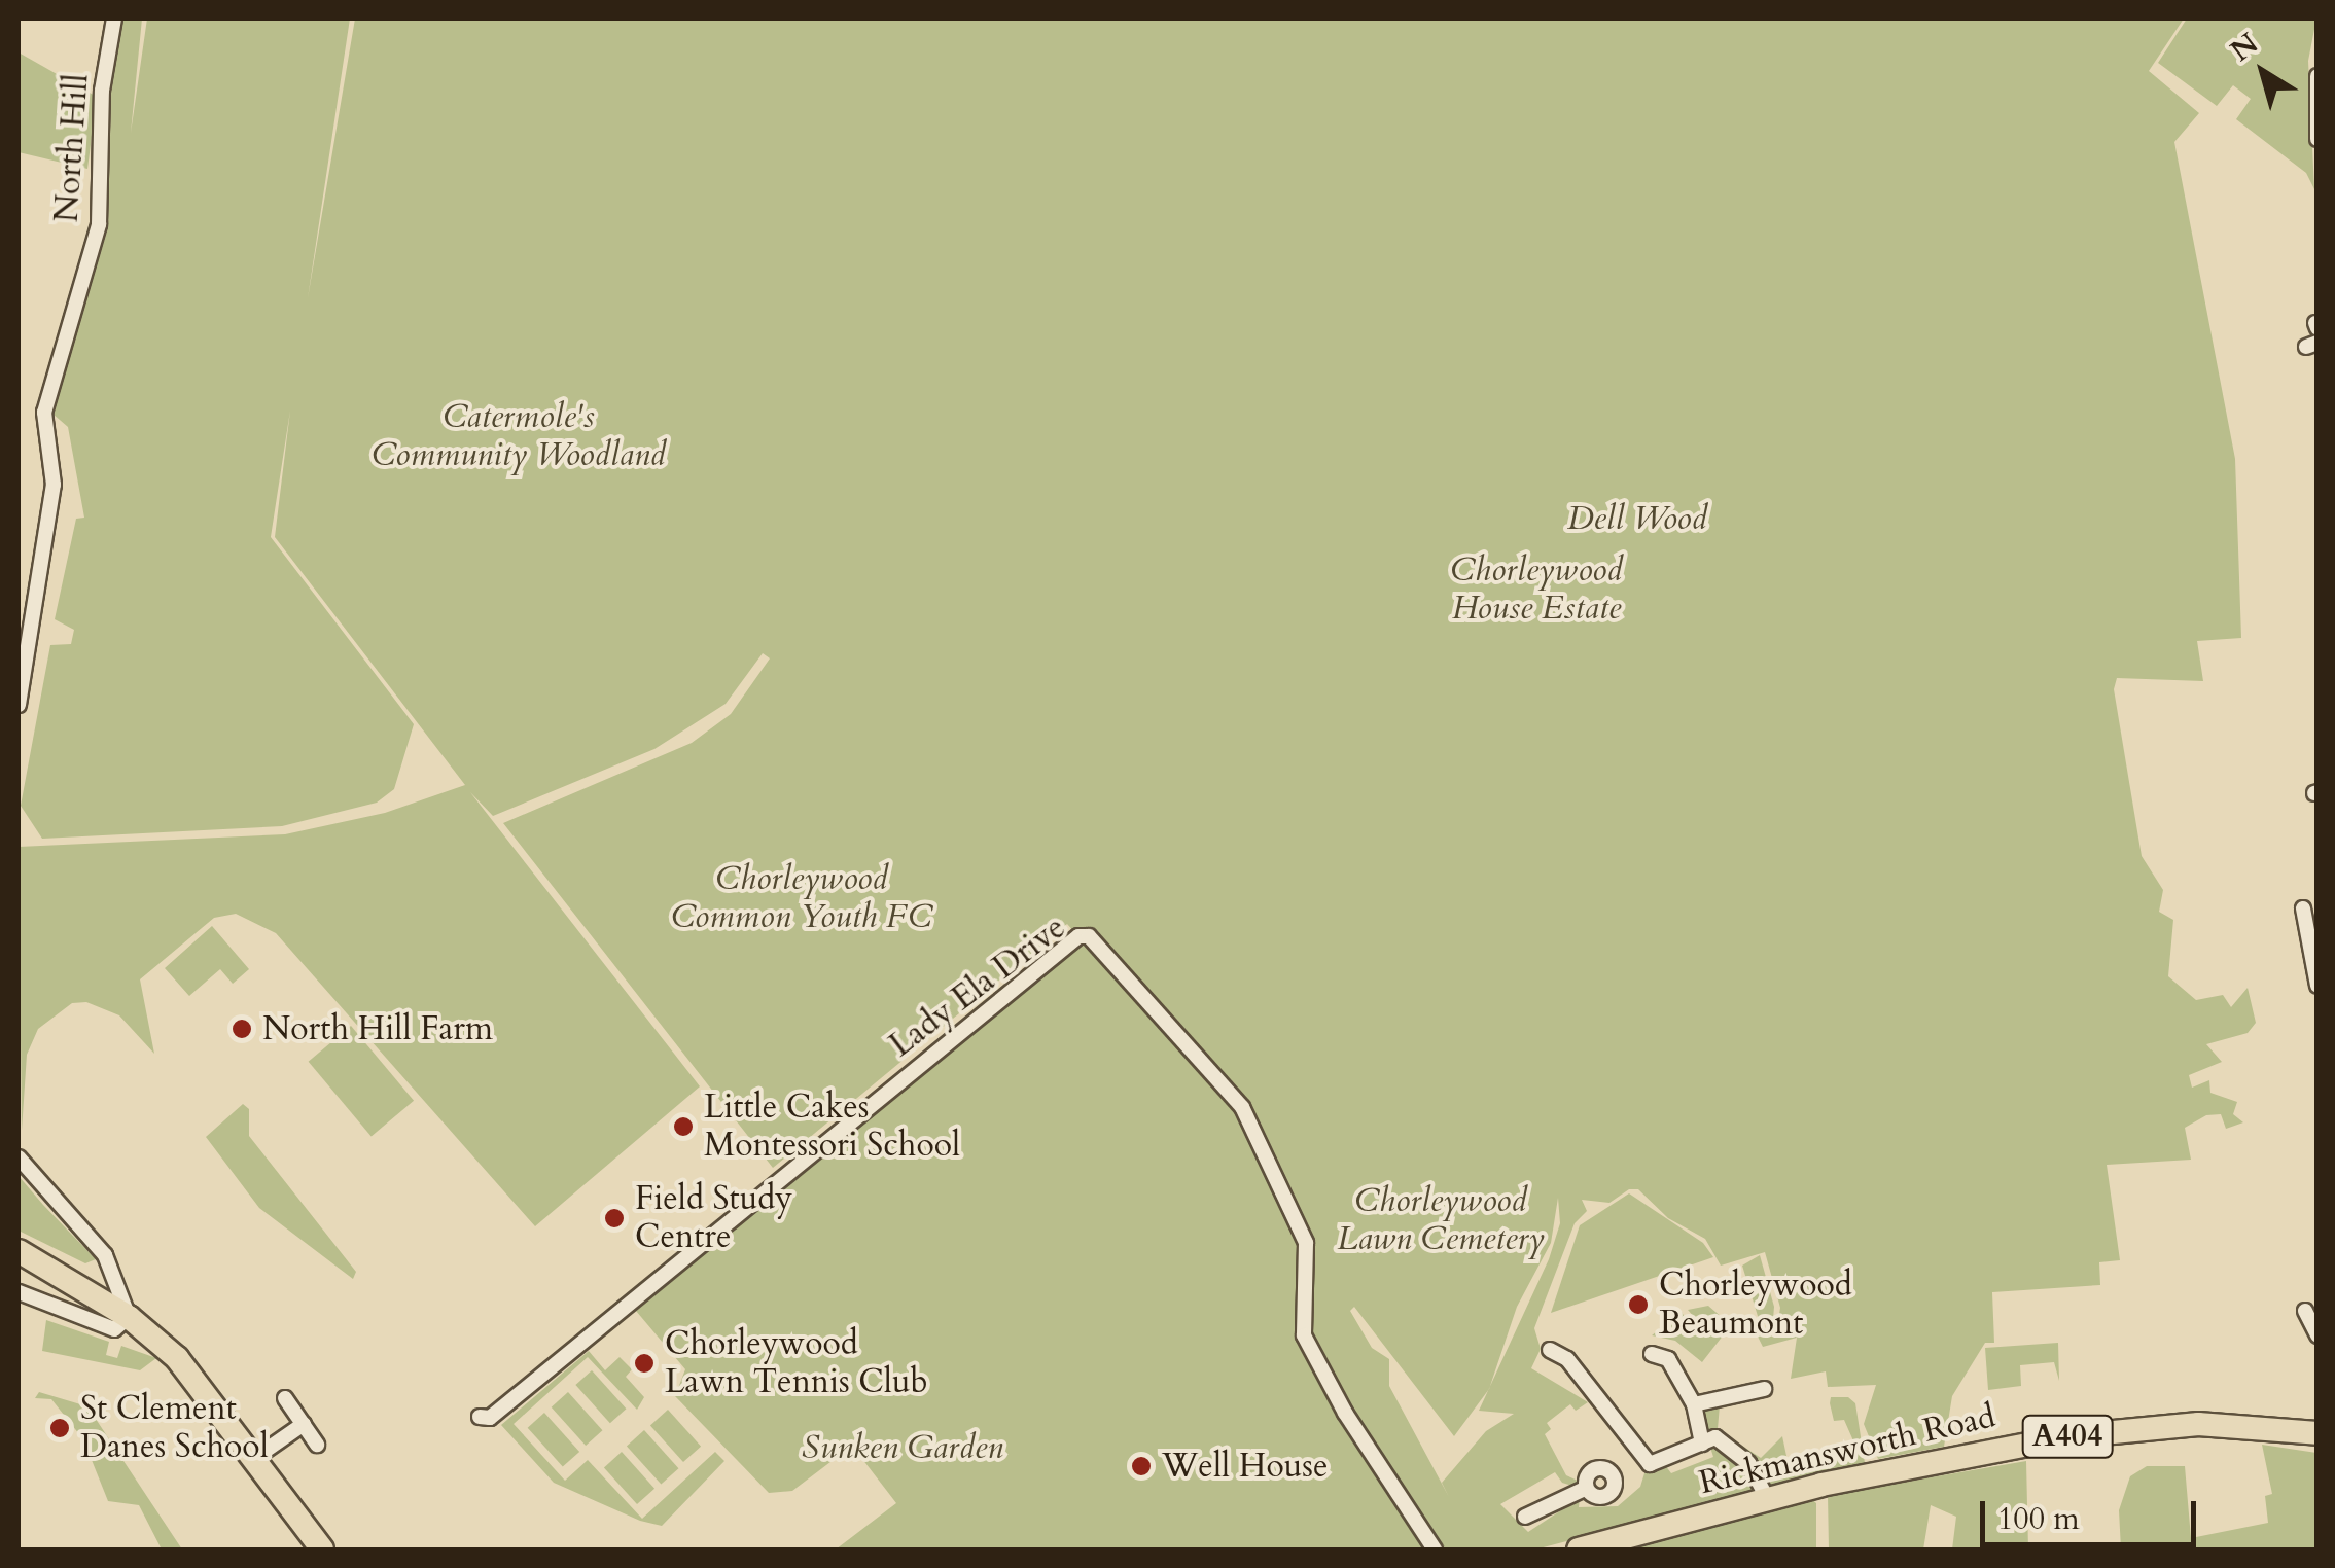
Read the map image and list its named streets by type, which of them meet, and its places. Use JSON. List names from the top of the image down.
{
  "streets": {
    "main road": ["A404", "Rickmansworth Road"],
    "street": ["North Hill", "Lady Ela Drive"]
  },
  "parks": [
    "Catermole's Community Woodland",
    "Dell Wood",
    "Chorleywood House Estate",
    "Chorleywood Common Youth FC",
    "Chorleywood Lawn Cemetery",
    "Sunken Garden"
  ],
  "places": [
    "North Hill Farm",
    "Little Cakes Montessori School",
    "Field Study Centre",
    "Chorleywood Beaumont",
    "Chorleywood Lawn Tennis Club",
    "St Clement Danes School",
    "Well House"
  ],
  "scale_bar": "100 m",
  "north": "top left"
}
